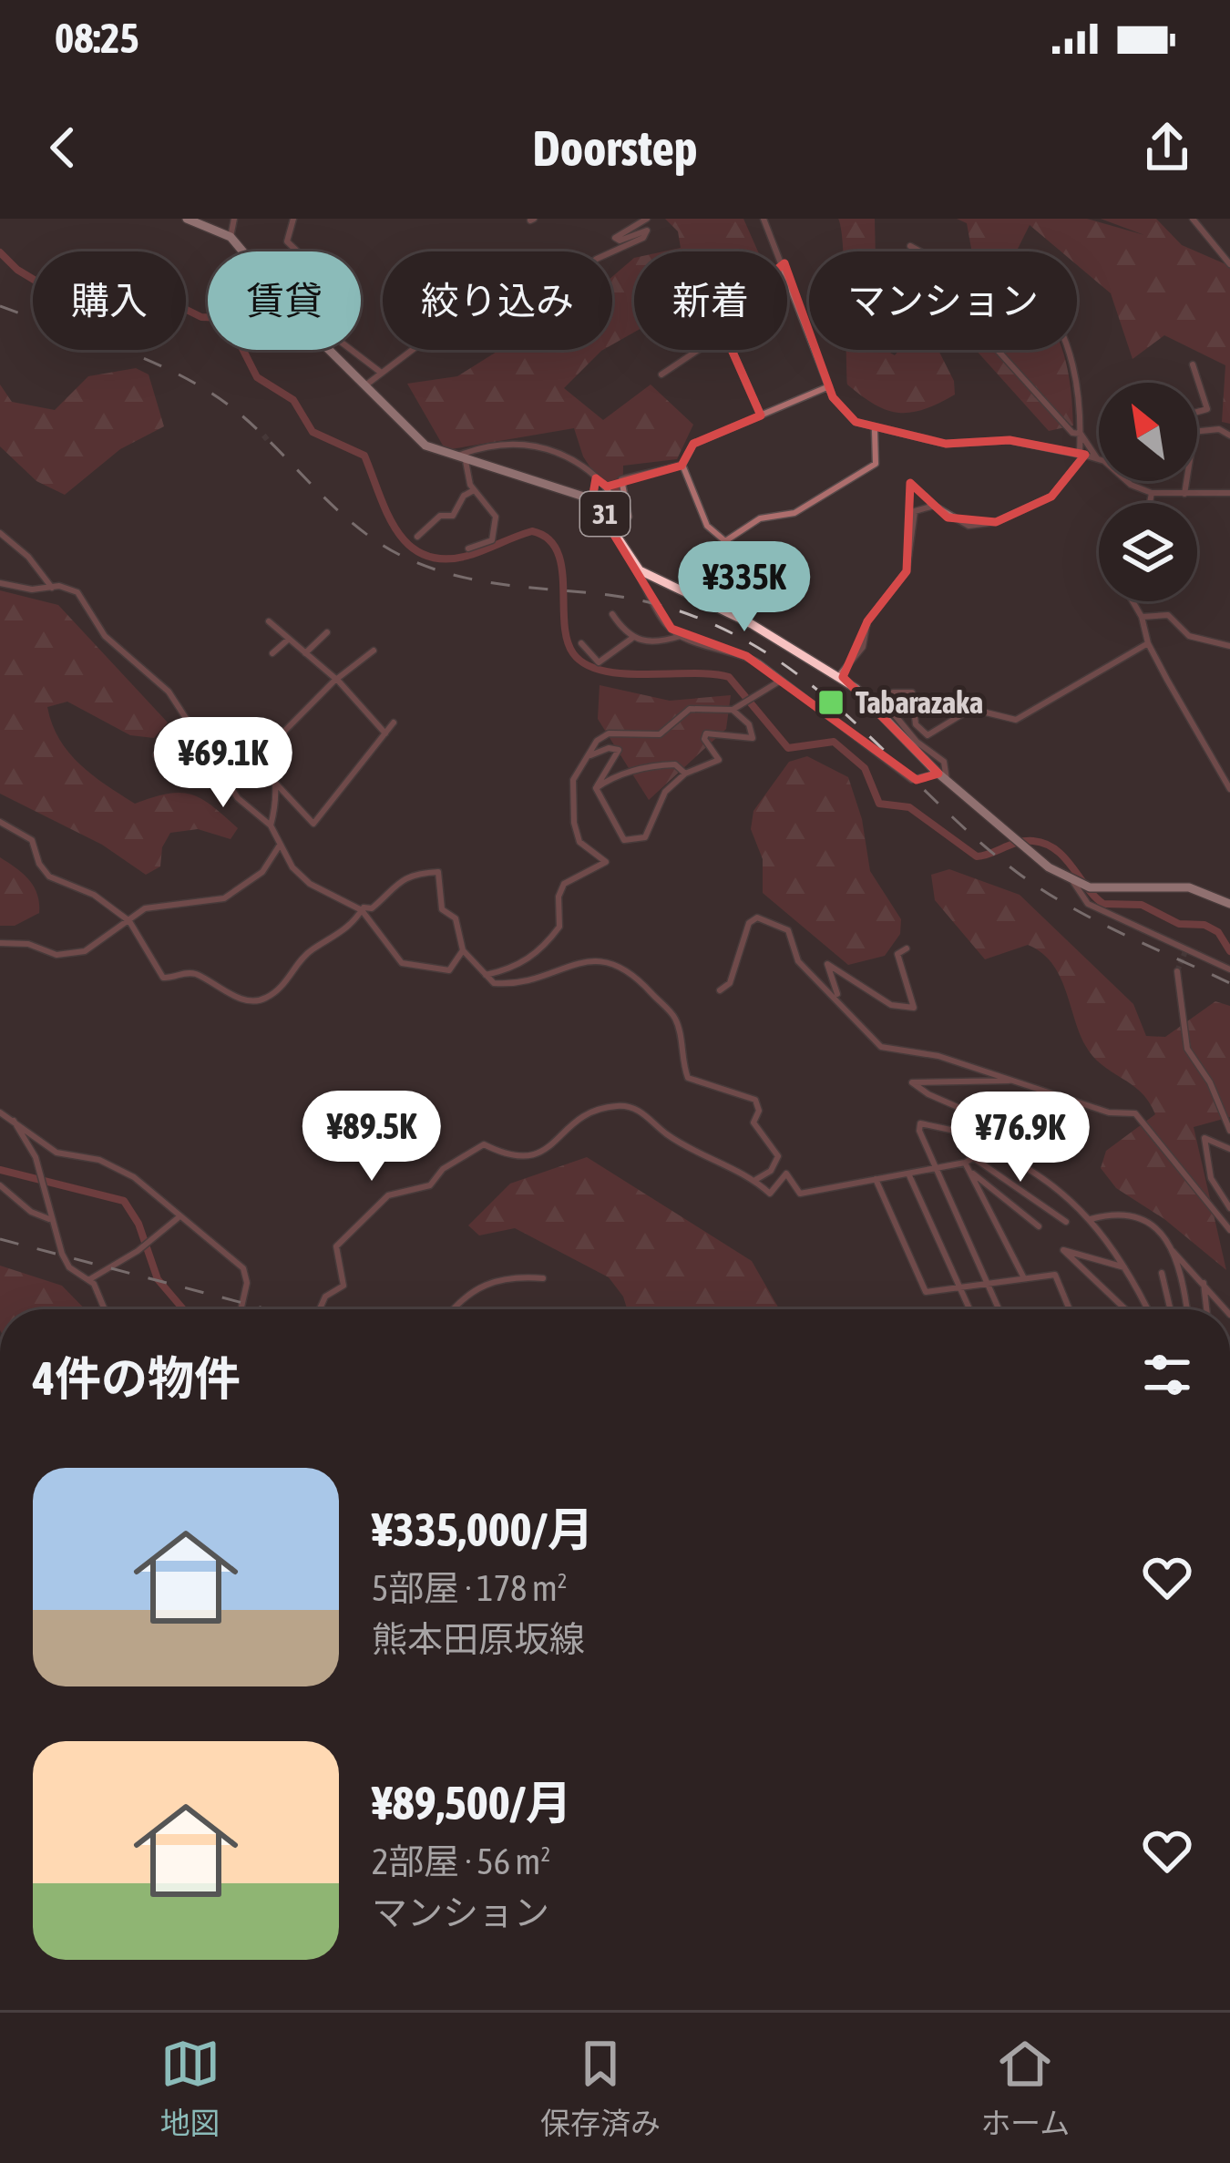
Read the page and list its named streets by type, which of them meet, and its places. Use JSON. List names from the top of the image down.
{
  "streets": {
    "main road": ["31"]
  },
  "places": {
    "transit": ["Tabarazaka"]
  },
  "north": "top left",
  "page": {
    "status": "08:25",
    "header": "Doorstep",
    "chip": [
      "購入",
      "賃貸",
      "絞り込み",
      "新着",
      "マンション"
    ],
    "price": [
      "¥335K",
      "¥69.1K",
      "¥89.5K",
      "¥76.9K"
    ],
    "heading": "4件の物件",
    "list": [
      {
        "name": "¥335,000/月",
        "note": "5部屋 · 178 m² · 熊本田原坂線"
      },
      {
        "name": "¥89,500/月",
        "note": "2部屋 · 56 m² · マンション"
      }
    ],
    "tabs": ["地図", "保存済み", "ホーム"]
  }
}
